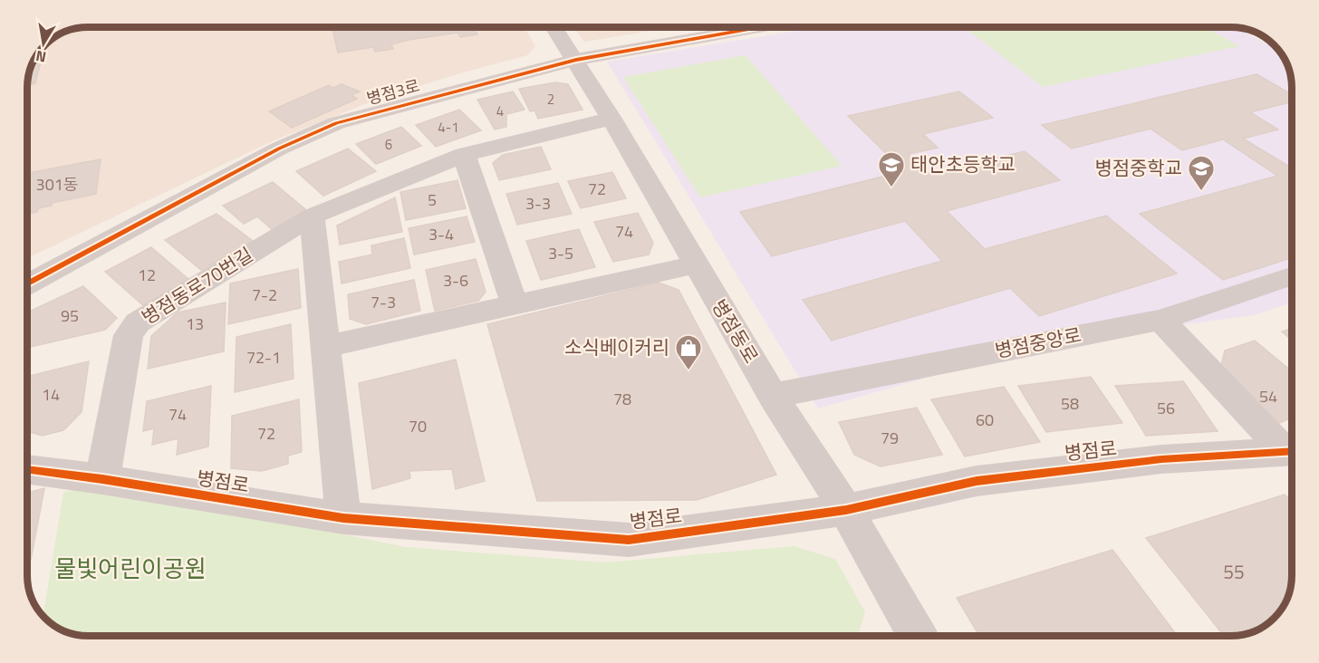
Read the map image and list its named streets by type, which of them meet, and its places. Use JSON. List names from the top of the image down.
{
  "streets": {
    "street": [
      "병점3로",
      "병점동로70번길",
      "병점동로",
      "병점중앙로",
      "병점로"
    ]
  },
  "crossings": [
    ["병점3로", "병점동로"],
    ["병점동로70번길", "병점동로"],
    ["병점동로70번길", "병점로"],
    ["병점동로", "병점중앙로"],
    ["병점동로", "병점로"]
  ],
  "parks": ["물빛어린이공원"],
  "places": {
    "school or university": ["태안초등학교", "병점중학교"],
    "shop": ["소식베이커리"]
  },
  "house_numbers": [
    "2",
    "4",
    "4-1",
    "6",
    "301동",
    "72",
    "5",
    "3-3",
    "74",
    "3-4",
    "3-5",
    "12",
    "3-6",
    "7-2",
    "7-3",
    "95",
    "13",
    "72-1",
    "14",
    "54",
    "78",
    "58",
    "56",
    "74",
    "60",
    "70",
    "72",
    "79",
    "55"
  ],
  "north": "bottom"
}
